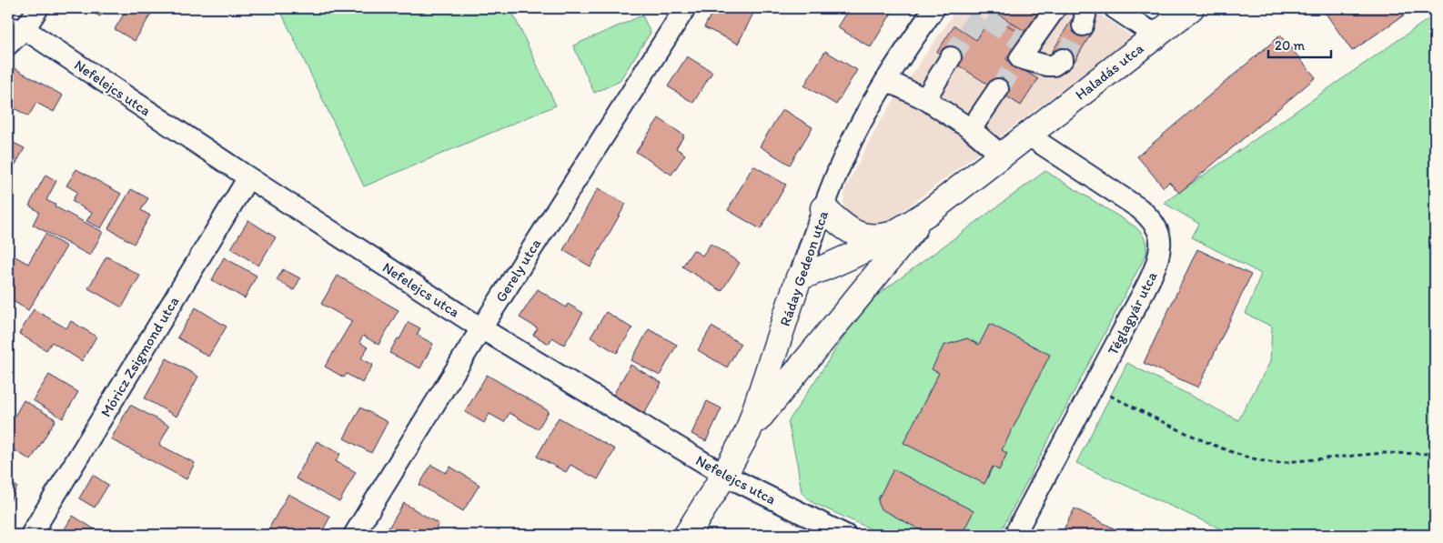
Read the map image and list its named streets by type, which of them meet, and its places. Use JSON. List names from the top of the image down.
{
  "streets": {
    "main road": ["Haladás utca", "Ráday Gedeon utca"],
    "street": [
      "Nefelejcs utca",
      "Gerely utca",
      "Téglagyár utca",
      "Móricz Zsigmond utca"
    ]
  },
  "crossings": [
    ["Haladás utca", "Téglagyár utca"],
    ["Nefelejcs utca", "Ráday Gedeon utca"],
    ["Nefelejcs utca", "Gerely utca"],
    ["Nefelejcs utca", "Móricz Zsigmond utca"]
  ],
  "scale_bar": "20 m"
}
